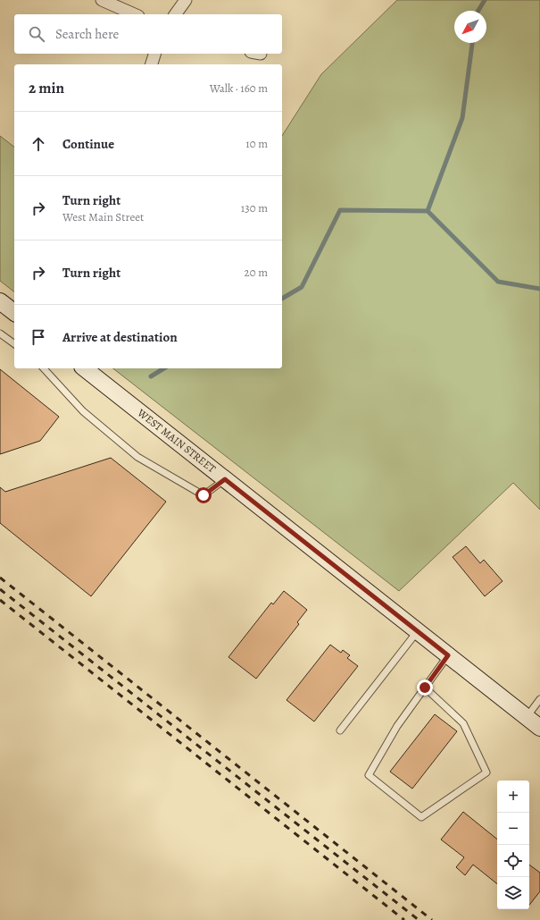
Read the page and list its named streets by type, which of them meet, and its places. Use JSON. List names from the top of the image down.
{
  "streets": {
    "street": ["WEST MAIN STREET"]
  },
  "north": "bottom left",
  "page": {
    "search": "Search here",
    "heading": ["2 min", "Walk · 160 m"],
    "list": [
      ["Continue", "10 m"],
      ["Turn right", "West Main Street", "130 m"],
      ["Turn right", "20 m"],
      "Arrive at destination"
    ],
    "map_buttons": ["+", "−"]
  }
}
